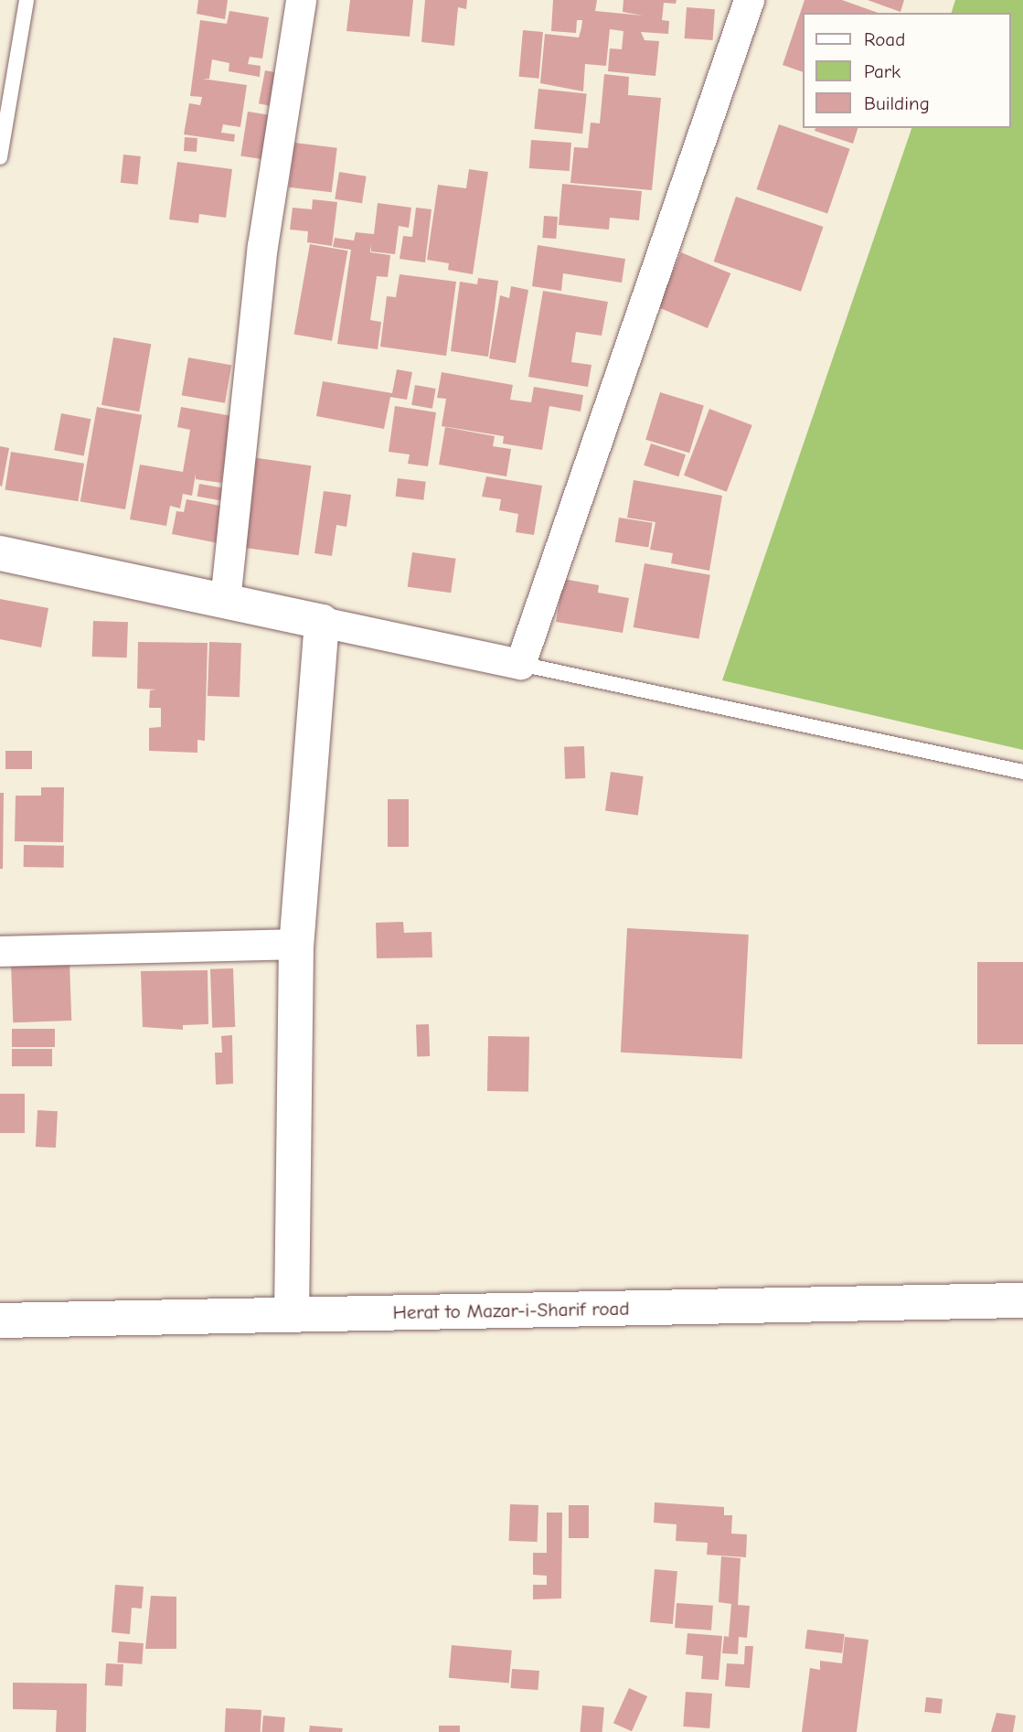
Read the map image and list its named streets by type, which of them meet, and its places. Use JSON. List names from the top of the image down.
{
  "streets": {
    "main road": ["Herat to Mazar-i-Sharif road"]
  },
  "legend": ["Road", "Park", "Building"]
}
